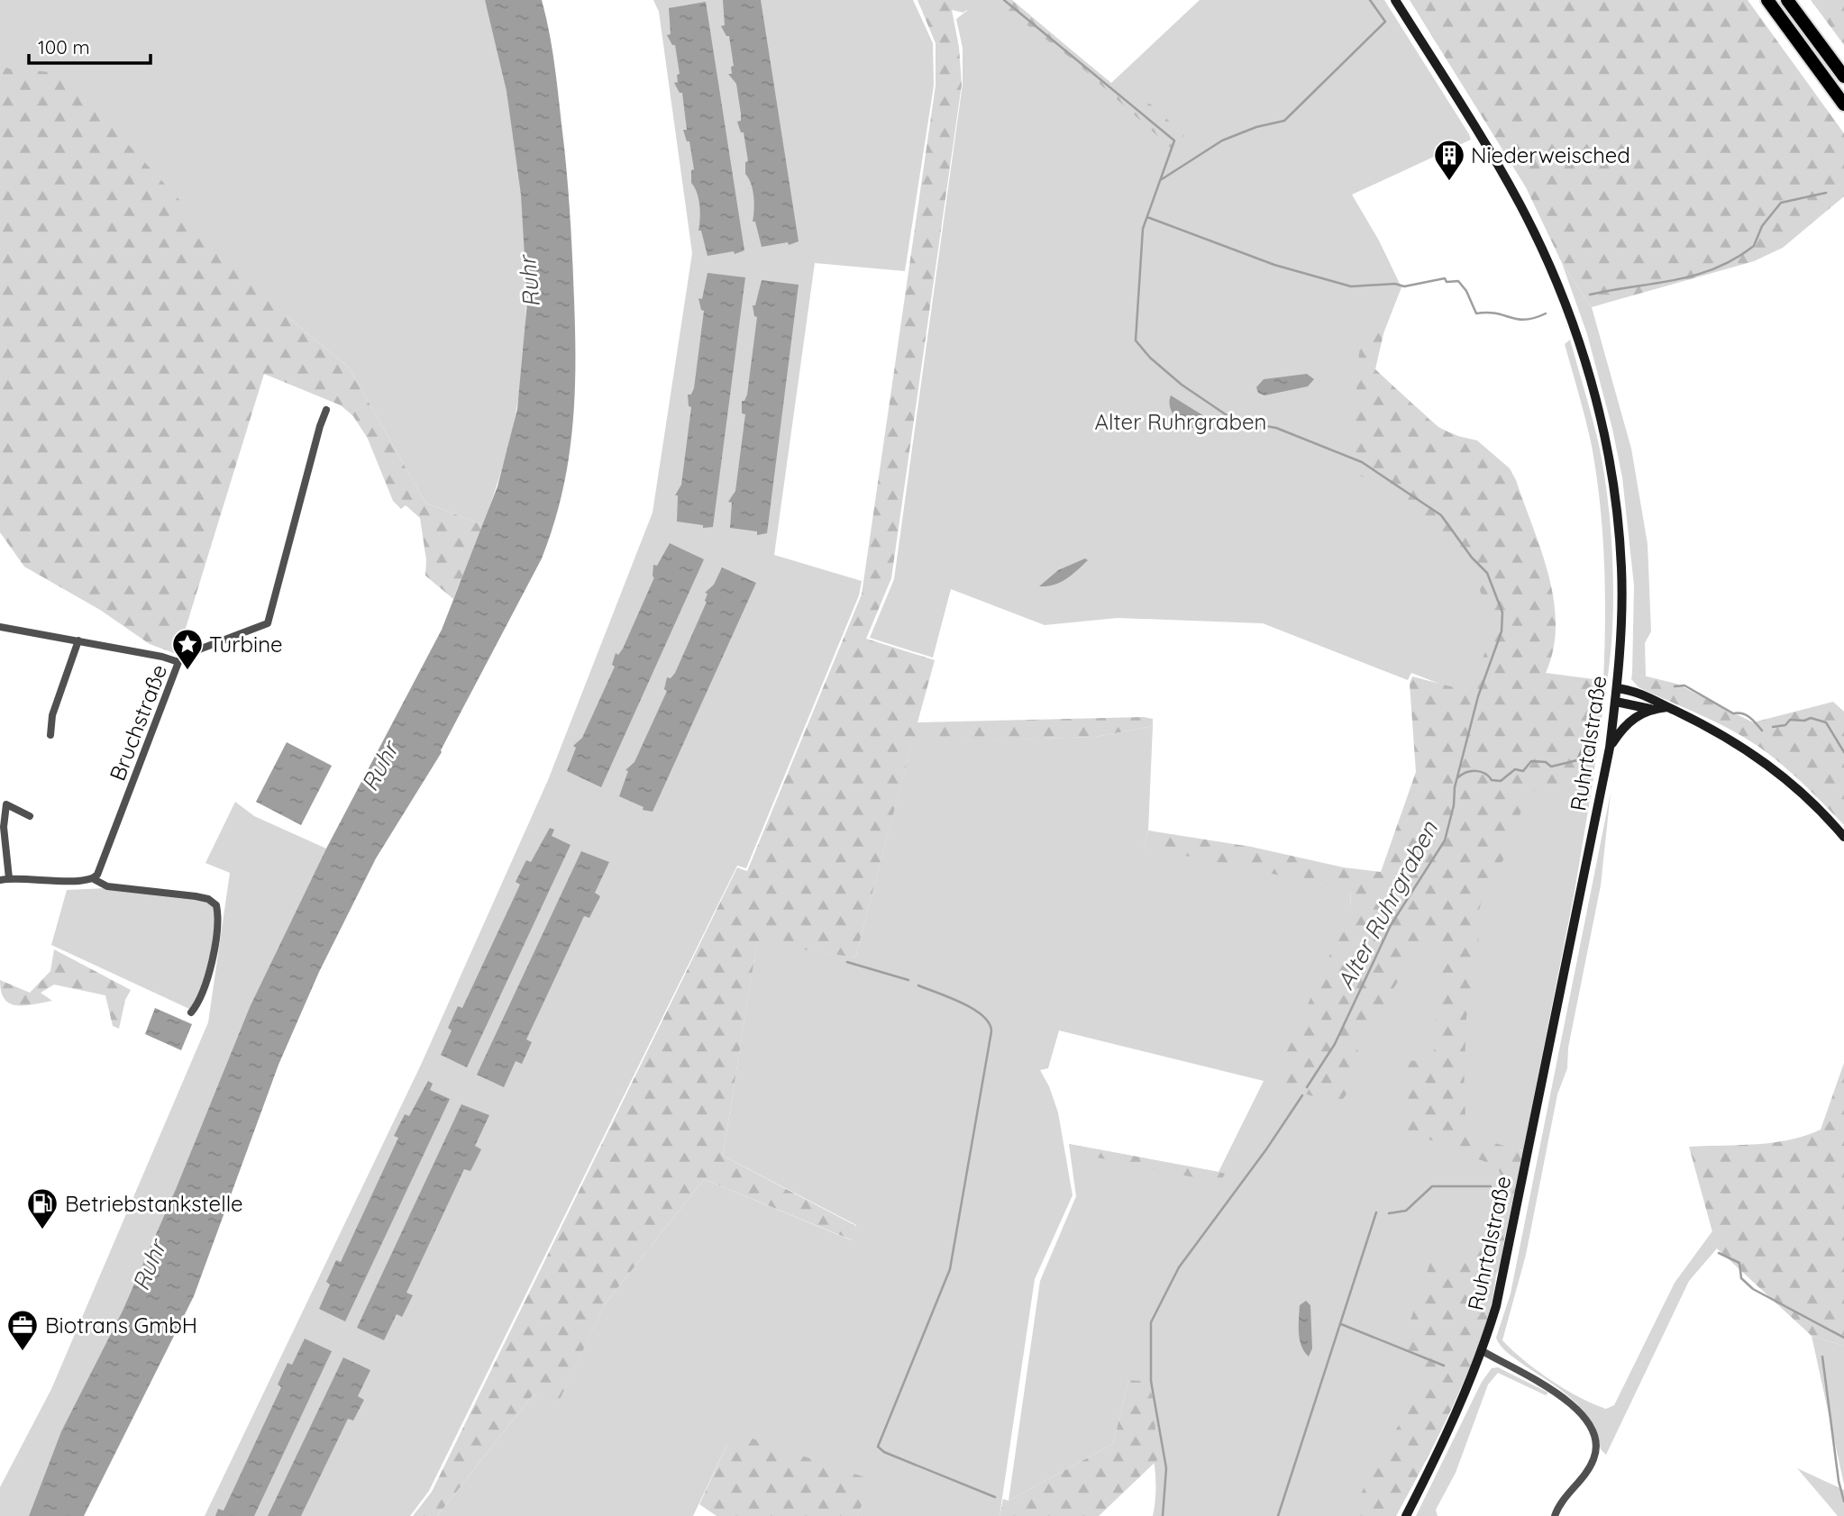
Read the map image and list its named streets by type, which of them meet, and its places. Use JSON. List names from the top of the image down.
{
  "streets": {
    "main road": ["Ruhrtalstraße"],
    "street": ["Bruchstraße"]
  },
  "water": ["Ruhr", "Alter Ruhrgraben"],
  "parks": ["Alter Ruhrgraben"],
  "places": {
    "building": ["Niederweisched"],
    "place": ["Turbine"],
    "fuel station": ["Betriebstankstelle"],
    "office": ["Biotrans GmbH"]
  },
  "scale_bar": "100 m"
}
